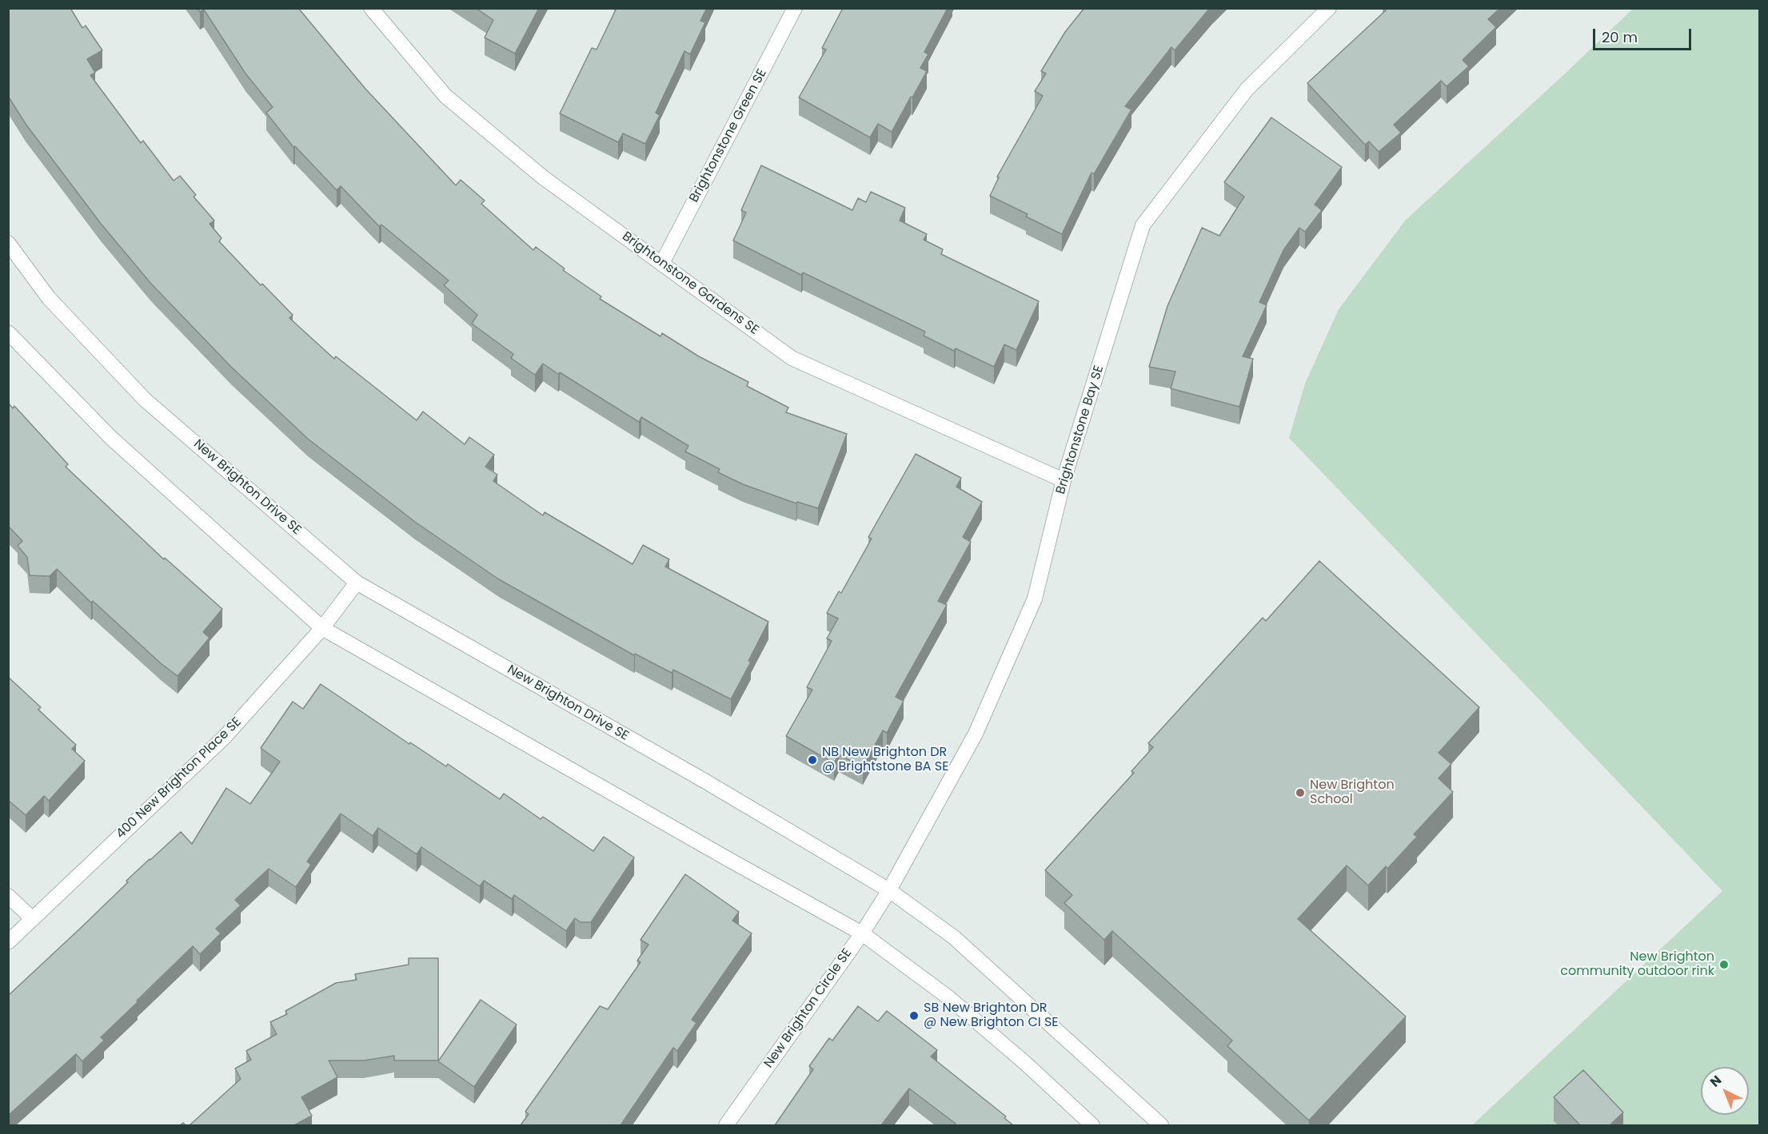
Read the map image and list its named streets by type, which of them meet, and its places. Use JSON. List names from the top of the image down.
{
  "streets": {
    "street": [
      "Brightonstone Green SE",
      "Brightonstone Gardens SE",
      "Brightonstone Bay SE",
      "New Brighton Drive SE",
      "400 New Brighton Place SE",
      "New Brighton Circle SE"
    ]
  },
  "crossings": [
    ["Brightonstone Green SE", "Brightonstone Gardens SE"],
    ["Brightonstone Gardens SE", "Brightonstone Bay SE"],
    ["Brightonstone Bay SE", "New Brighton Drive SE"],
    ["Brightonstone Bay SE", "New Brighton Circle SE"],
    ["New Brighton Drive SE", "400 New Brighton Place SE"],
    ["New Brighton Drive SE", "New Brighton Circle SE"]
  ],
  "places": [
    "NB New Brighton DR @ Brightstone BA SE",
    "New Brighton School",
    "New Brighton community outdoor rink",
    "SB New Brighton DR @ New Brighton CI SE"
  ],
  "scale_bar": "20 m",
  "north": "top left"
}
